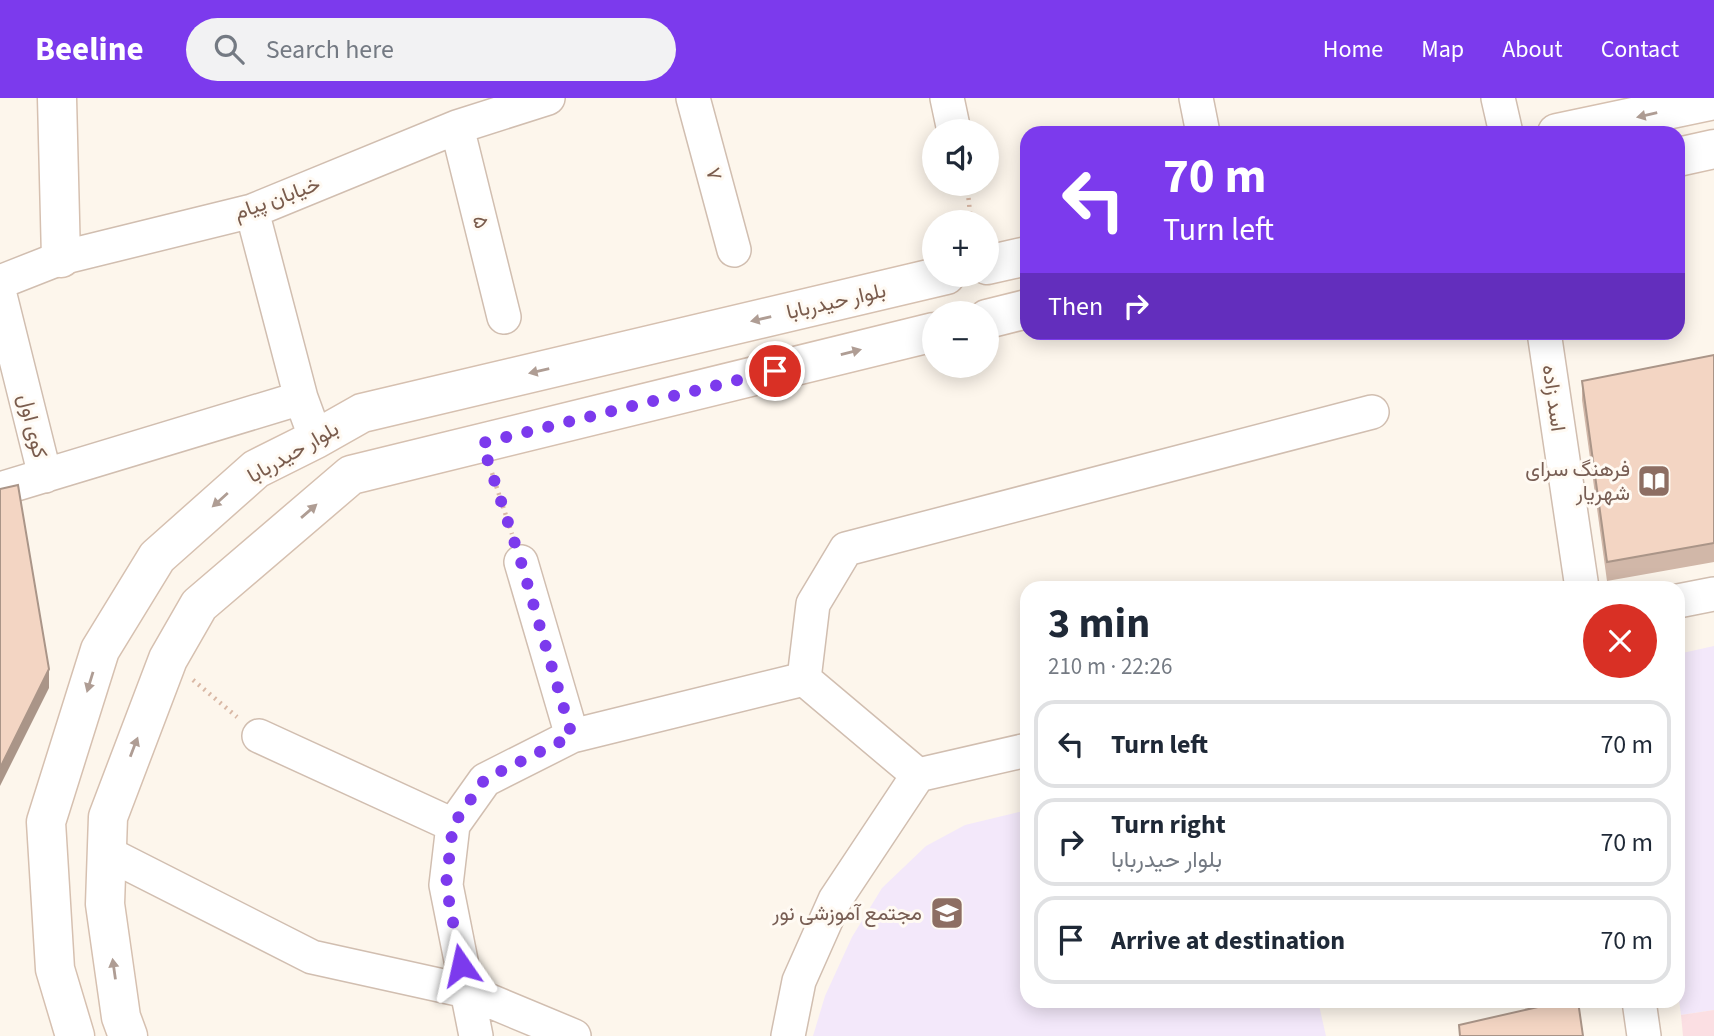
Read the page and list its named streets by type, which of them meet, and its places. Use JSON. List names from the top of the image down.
{
  "streets": {
    "street": [
      "۷",
      "خیابان پیام",
      "۵",
      "بلوار حیدربابا",
      "اسد زاده",
      "کوی اول"
    ]
  },
  "crossings": [
    ["خیابان پیام", "۵"]
  ],
  "places": {
    "library": ["فرهنگ سرای شهریار"],
    "school or university": ["مجتمع آموزشی نور"]
  },
  "page": {
    "header": "Beeline",
    "search": "Search here",
    "nav": [
      "Home",
      "Map",
      "About",
      "Contact"
    ],
    "map_buttons": ["+", "−"],
    "turn": ["70 m", "Turn left"],
    "then": "Then",
    "heading": ["3 min", "210 m · 22:26"],
    "list": [
      {
        "name": "Turn left",
        "value": "70 m"
      },
      {
        "name": "Turn right",
        "note": "بلوار حیدربابا",
        "value": "70 m"
      },
      {
        "name": "Arrive at destination",
        "value": "70 m"
      }
    ]
  }
}
